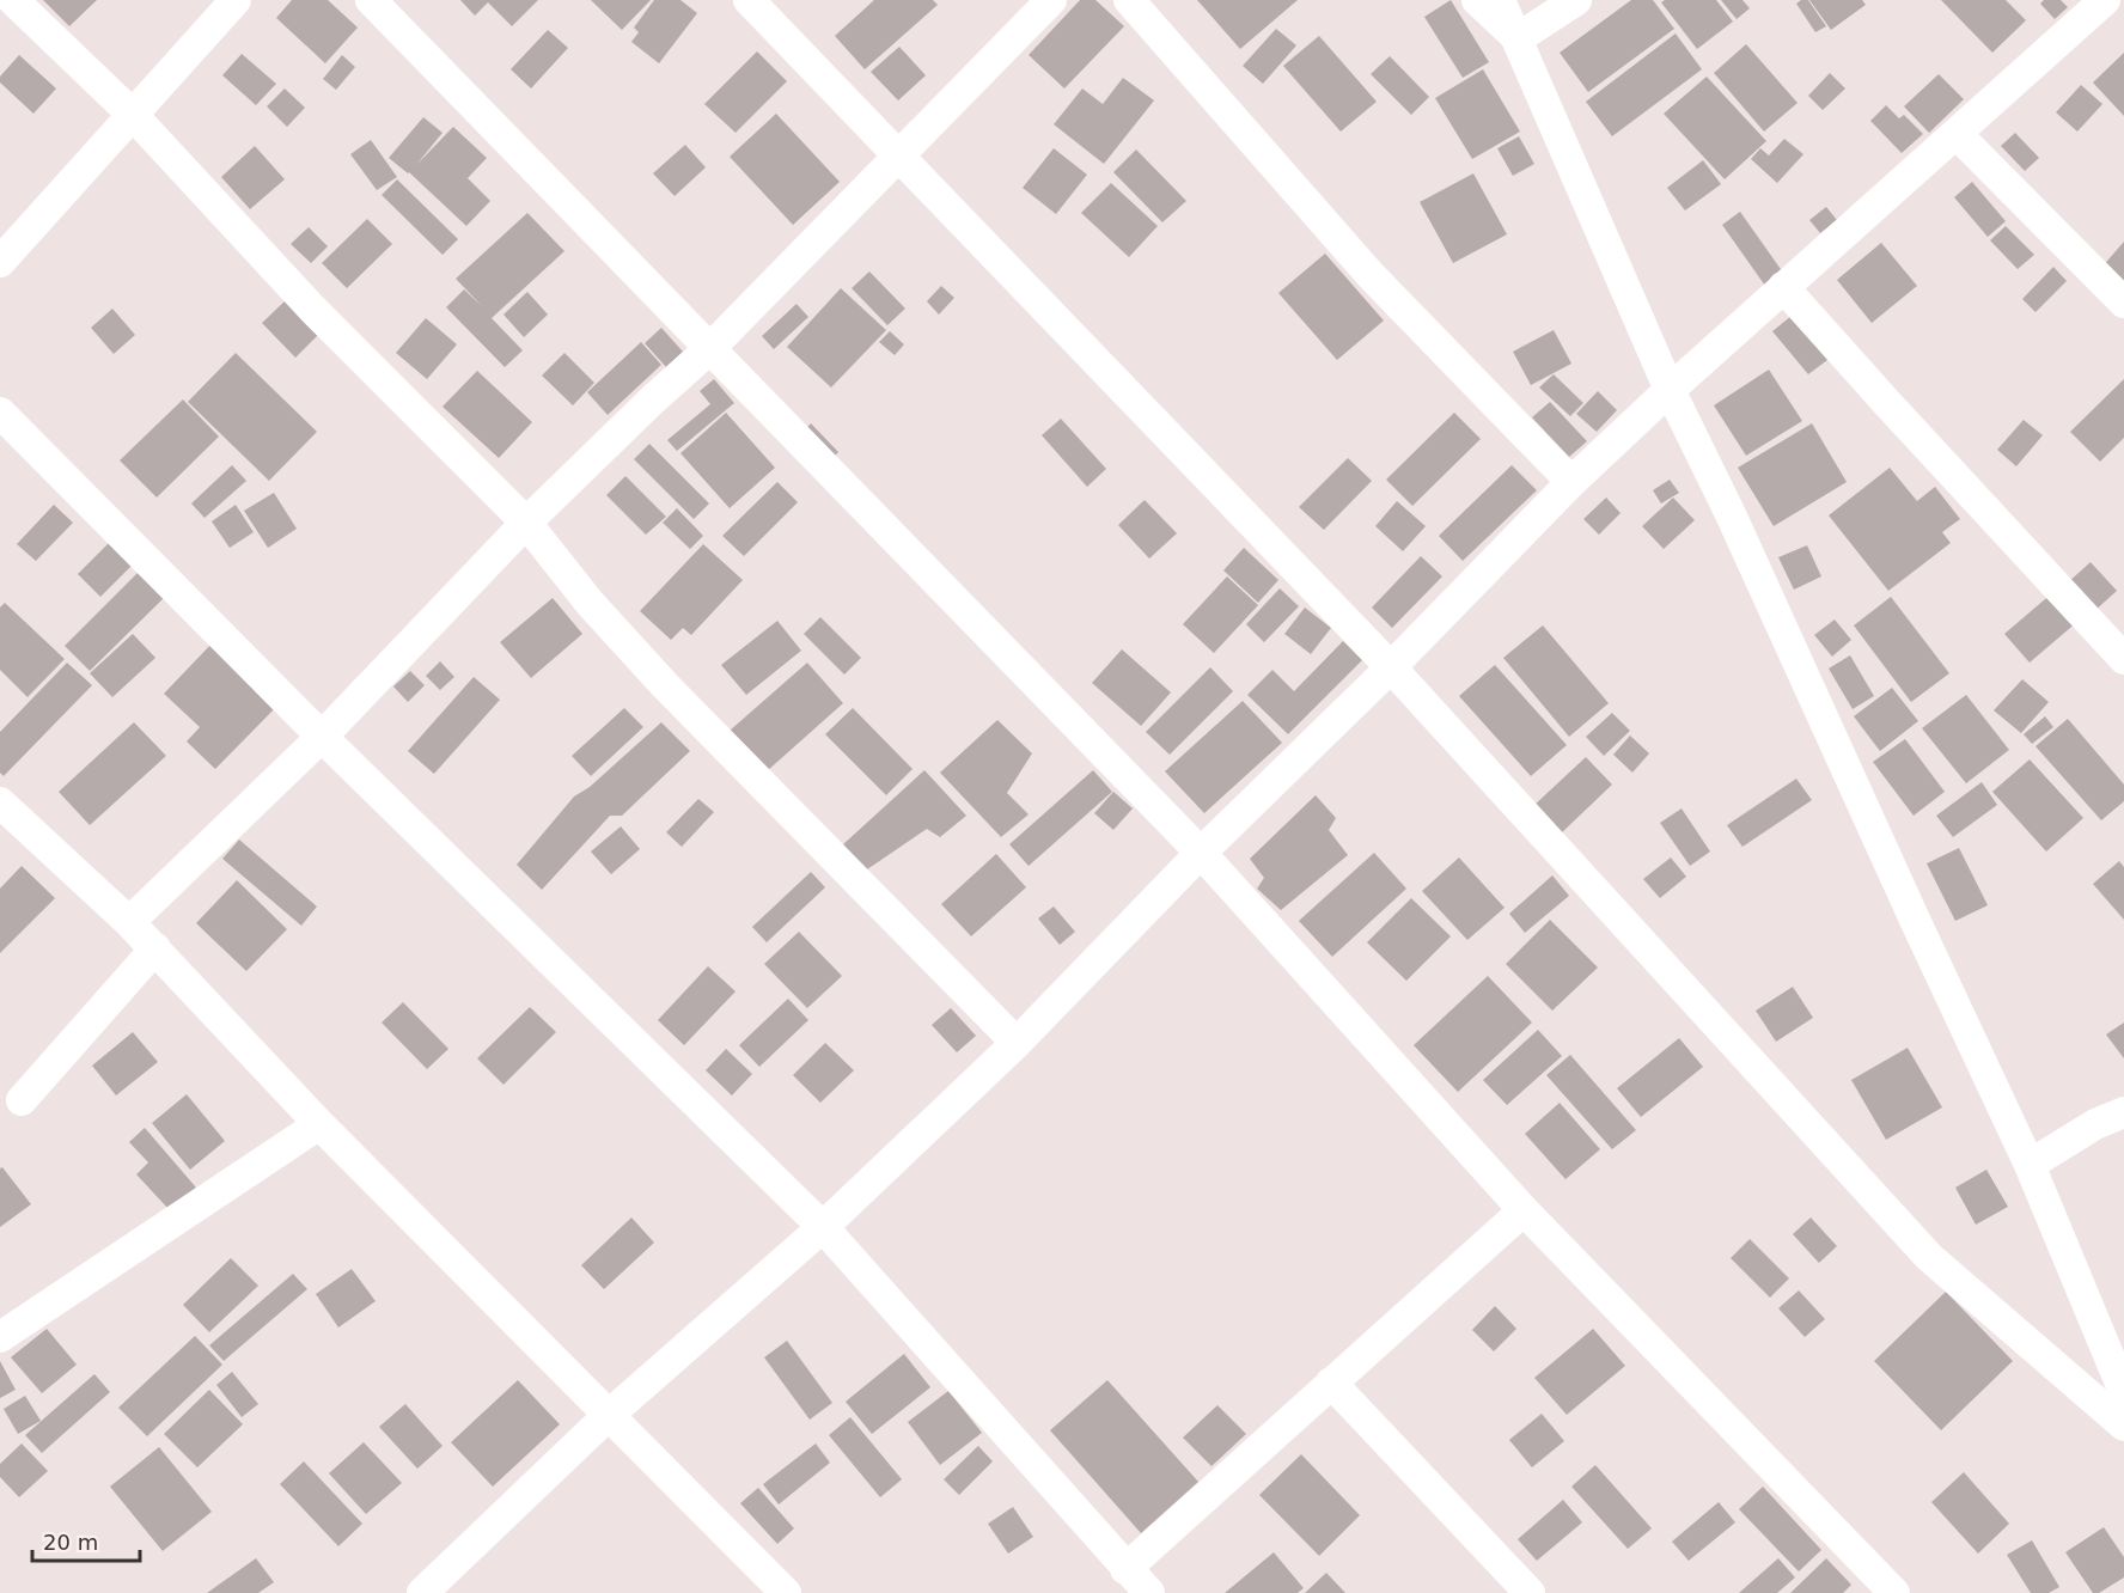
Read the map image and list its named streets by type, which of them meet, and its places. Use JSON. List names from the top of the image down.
{
  "scale_bar": "20 m"
}
